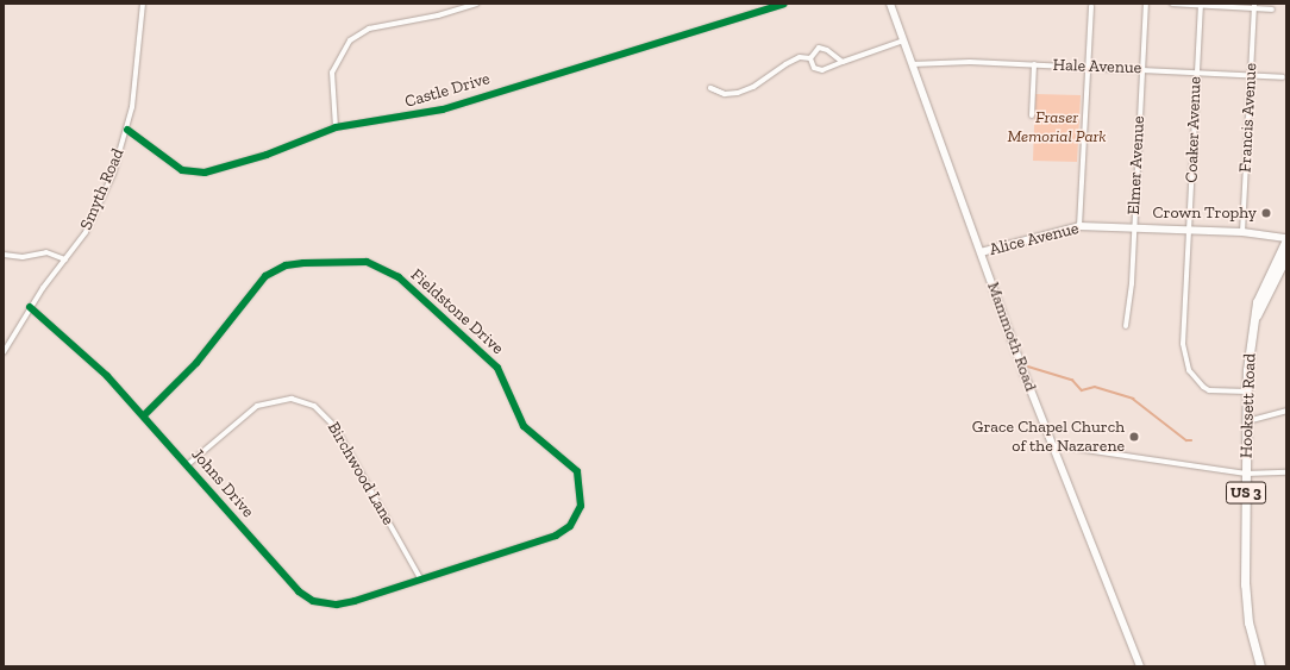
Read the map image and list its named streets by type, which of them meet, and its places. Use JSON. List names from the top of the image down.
{
  "streets": {
    "main road": [
      "Alice Avenue",
      "Mammoth Road",
      "Hooksett Road",
      "US 3"
    ],
    "street": [
      "Hale Avenue",
      "Castle Drive",
      "Francis Avenue",
      "Coaker Avenue",
      "Elmer Avenue",
      "Smyth Road",
      "Fieldstone Drive",
      "Birchwood Lane",
      "Johns Drive"
    ]
  },
  "crossings": [
    ["Hale Avenue", "Francis Avenue"],
    ["Hale Avenue", "Coaker Avenue"],
    ["Hale Avenue", "Elmer Avenue"],
    ["Hale Avenue", "Mammoth Road"],
    ["Castle Drive", "Smyth Road"],
    ["Francis Avenue", "Alice Avenue"],
    ["Coaker Avenue", "Alice Avenue"],
    ["Coaker Avenue", "Hooksett Road"],
    ["Elmer Avenue", "Alice Avenue"],
    ["Smyth Road", "Johns Drive"],
    ["Alice Avenue", "Mammoth Road"],
    ["Alice Avenue", "Hooksett Road"],
    ["Fieldstone Drive", "Birchwood Lane"],
    ["Fieldstone Drive", "Johns Drive"],
    ["Birchwood Lane", "Johns Drive"]
  ],
  "parks": ["Fraser Memorial Park"],
  "places": ["Crown Trophy", "Grace Chapel Church of the Nazarene"]
}
